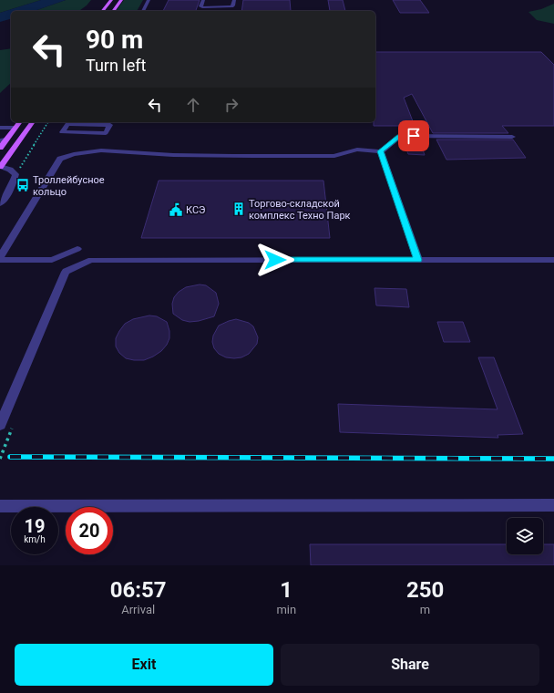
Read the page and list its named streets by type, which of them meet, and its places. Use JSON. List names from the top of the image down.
{
  "places": {
    "bus stop": ["Троллейбусное кольцо"],
    "building": ["Торгово-складской комплекс Техно Парк"],
    "public building": ["КСЭ"]
  },
  "page": {
    "turn": ["90 m", "Turn left"],
    "speed": "19 km/h",
    "limit": "20",
    "eta": [
      "06:57",
      "Arrival",
      "1",
      "min",
      "250",
      "m"
    ],
    "buttons": ["Exit", "Share"]
  }
}
